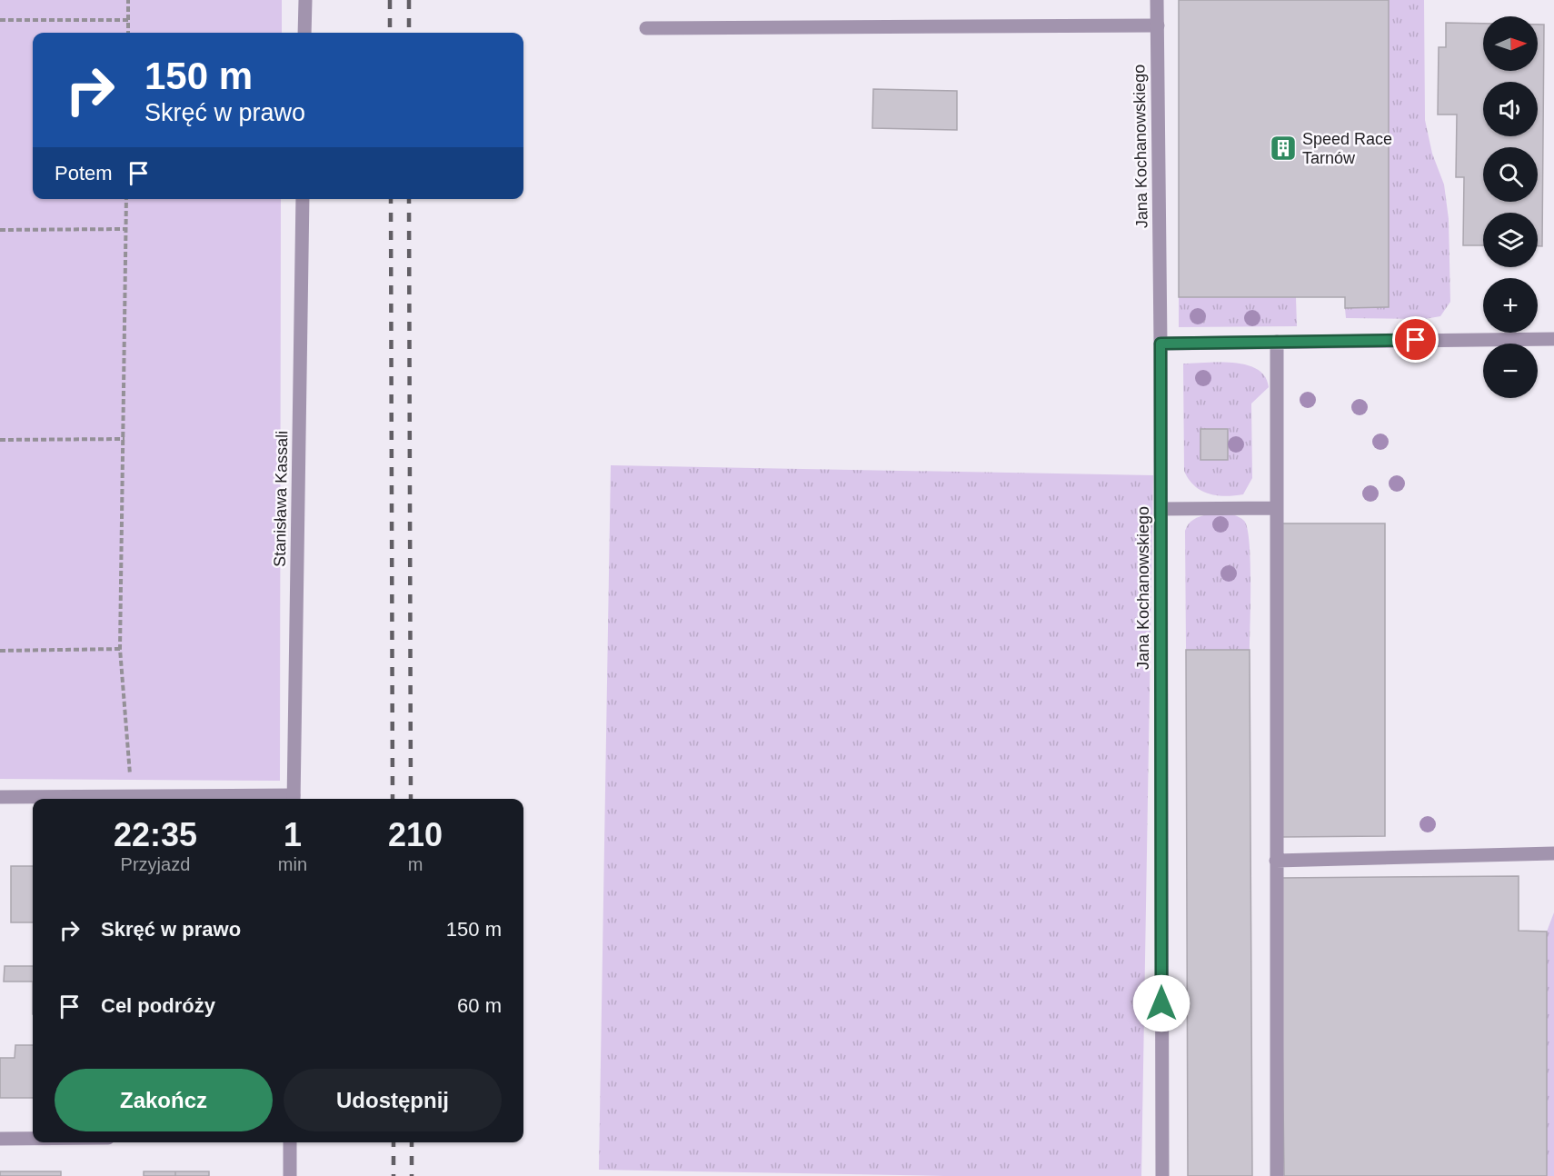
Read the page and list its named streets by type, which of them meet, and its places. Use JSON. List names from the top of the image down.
{
  "streets": {
    "street": ["Jana Kochanowskiego", "Stanisława Kassali"]
  },
  "places": {
    "building": ["Speed Race Tarnów"]
  },
  "north": "right",
  "page": {
    "map_buttons": ["+", "−"],
    "turn": ["150 m", "Skręć w prawo"],
    "then": "Potem",
    "eta": [
      "22:35",
      "Przyjazd",
      "1",
      "min",
      "210",
      "m"
    ],
    "list": [
      {
        "name": "Skręć w prawo",
        "value": "150 m"
      },
      {
        "name": "Cel podróży",
        "value": "60 m"
      }
    ],
    "buttons": ["Zakończ", "Udostępnij"]
  }
}
